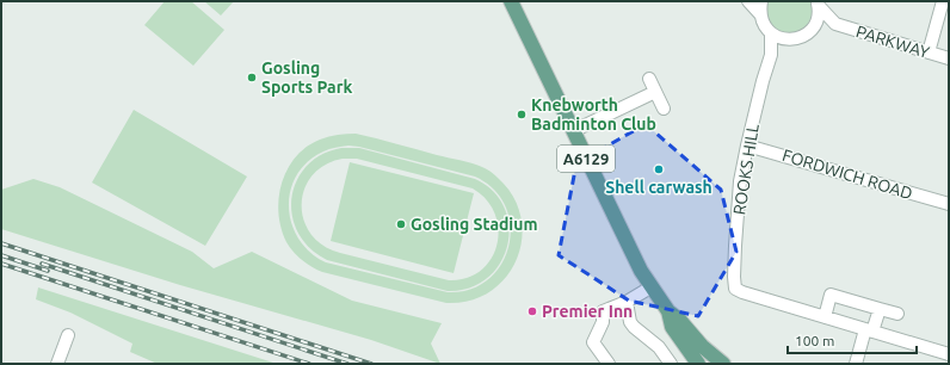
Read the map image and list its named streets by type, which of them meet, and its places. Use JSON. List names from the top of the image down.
{
  "streets": {
    "main road": ["A6129"],
    "street": ["PARKWAY", "ROOKS HILL", "FORDWICH ROAD"]
  },
  "crossings": [
    ["ROOKS HILL", "FORDWICH ROAD"]
  ],
  "places": [
    "Gosling Sports Park",
    "Knebworth Badminton Club",
    "Shell carwash",
    "Gosling Stadium",
    "Premier Inn"
  ],
  "scale_bar": "100 m"
}
